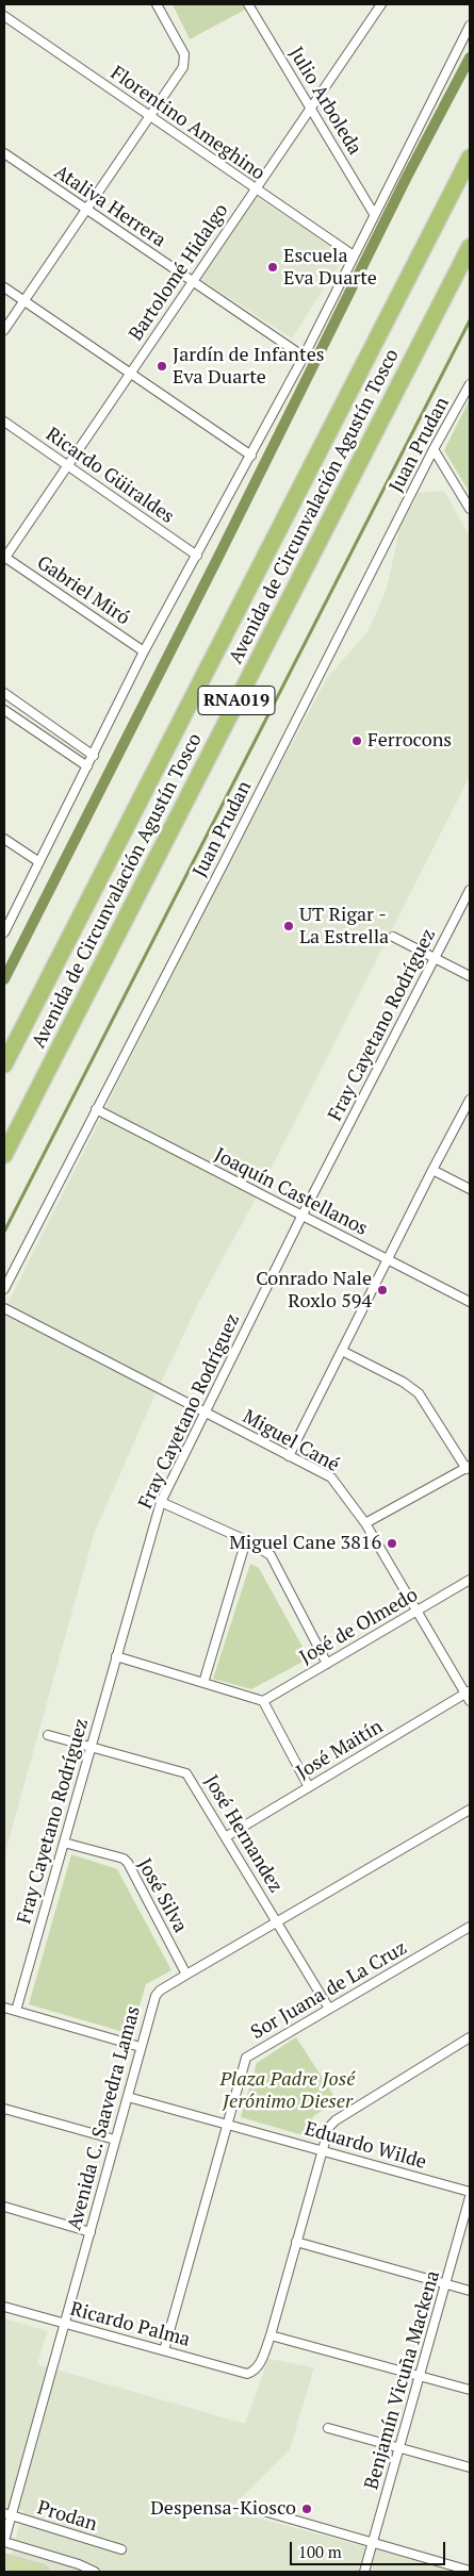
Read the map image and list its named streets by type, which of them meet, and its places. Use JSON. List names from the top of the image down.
{
  "streets": {
    "highway": ["Avenida de Circunvalación Agustín Tosco", "RNA019"],
    "street": [
      "Julio Arboleda",
      "Florentino Ameghino",
      "Ataliva Herrera",
      "Bartolomé Hidalgo",
      "Juan Prudan",
      "Ricardo Güiraldes",
      "Gabriel Miró",
      "Fray Cayetano Rodríguez",
      "Joaquín Castellanos",
      "Miguel Cané",
      "José de Olmedo",
      "José Maitín",
      "José Hernandez",
      "José Silva",
      "Sor Juana de La Cruz",
      "Avenida C. Saavedra Lamas",
      "Eduardo Wilde",
      "Ricardo Palma",
      "Benjamín Vicuña Mackena",
      "Prodan"
    ]
  },
  "crossings": [
    ["Julio Arboleda", "Bartolomé Hidalgo"],
    ["Florentino Ameghino", "Bartolomé Hidalgo"],
    ["Ataliva Herrera", "Bartolomé Hidalgo"],
    ["Bartolomé Hidalgo", "Ricardo Güiraldes"],
    ["Bartolomé Hidalgo", "Gabriel Miró"],
    ["Juan Prudan", "Joaquín Castellanos"],
    ["Fray Cayetano Rodríguez", "Joaquín Castellanos"],
    ["Fray Cayetano Rodríguez", "Miguel Cané"],
    ["Fray Cayetano Rodríguez", "José Hernandez"],
    ["Fray Cayetano Rodríguez", "José Silva"],
    ["Miguel Cané", "José de Olmedo"],
    ["Miguel Cané", "José Maitín"],
    ["José Maitín", "José Hernandez"],
    ["José Hernandez", "Sor Juana de La Cruz"],
    ["José Hernandez", "Avenida C. Saavedra Lamas"],
    ["José Silva", "Avenida C. Saavedra Lamas"],
    ["Sor Juana de La Cruz", "Eduardo Wilde"],
    ["Sor Juana de La Cruz", "Ricardo Palma"],
    ["Avenida C. Saavedra Lamas", "Eduardo Wilde"],
    ["Avenida C. Saavedra Lamas", "Ricardo Palma"],
    ["Avenida C. Saavedra Lamas", "Prodan"]
  ],
  "parks": ["Plaza Padre José Jerónimo Dieser"],
  "places": [
    "Escuela Eva Duarte",
    "Jardín de Infantes Eva Duarte",
    "Ferrocons",
    "UT Rigar - La Estrella",
    "Conrado Nale Roxlo 594",
    "Miguel Cane 3816",
    "Despensa-Kiosco"
  ],
  "scale_bar": "100 m"
}
